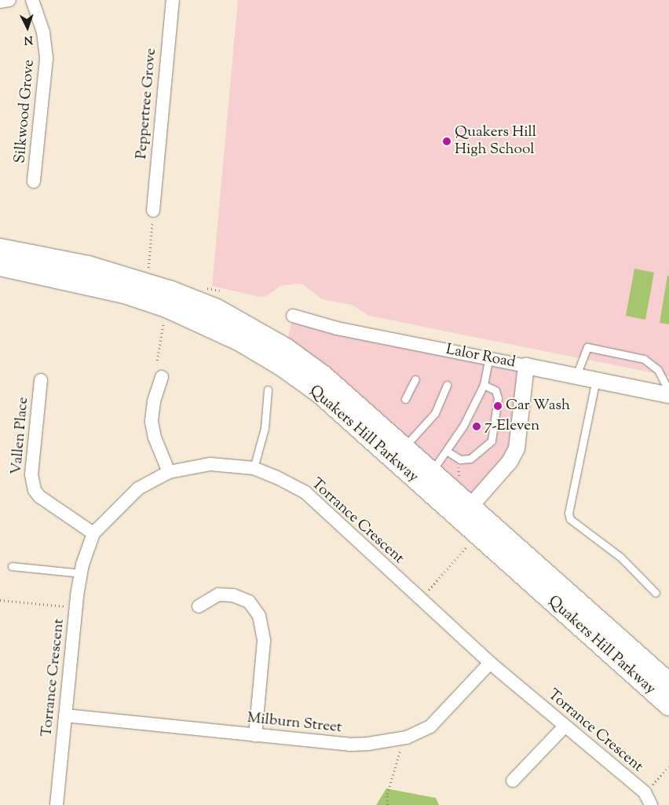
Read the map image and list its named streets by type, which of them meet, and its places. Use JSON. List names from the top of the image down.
{
  "streets": {
    "main road": ["Quakers Hill Parkway"],
    "street": [
      "Peppertree Grove",
      "Silkwood Grove",
      "Lalor Road",
      "Vallen Place",
      "Torrance Crescent",
      "Milburn Street"
    ]
  },
  "crossings": [
    ["Vallen Place", "Torrance Crescent"],
    ["Torrance Crescent", "Milburn Street"]
  ],
  "places": ["Quakers Hill High School", "Car Wash", "7-Eleven"],
  "north": "bottom"
}
